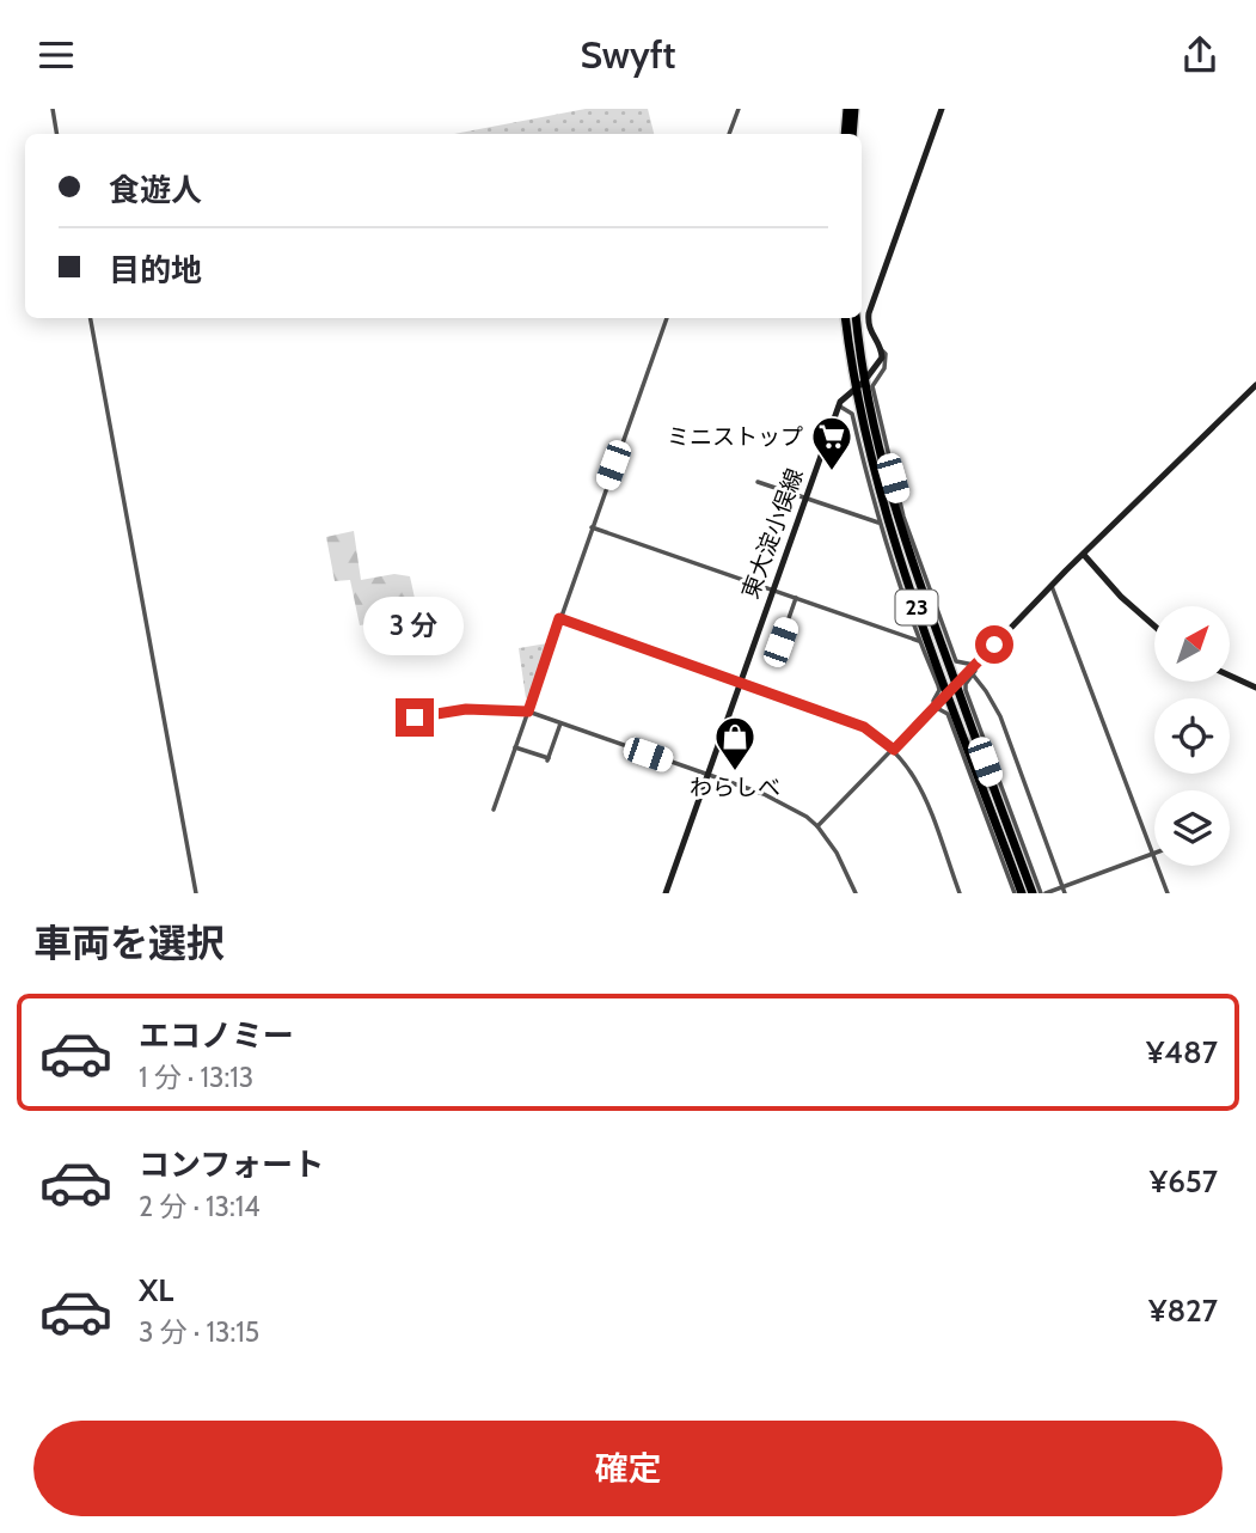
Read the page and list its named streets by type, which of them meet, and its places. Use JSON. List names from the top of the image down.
{
  "streets": {
    "highway": ["23"],
    "main road": ["東大淀小俣線"]
  },
  "crossings": [
    ["東大淀小俣線", "23"]
  ],
  "places": {
    "supermarket": ["ミニストップ"],
    "shop": ["わらしべ"]
  },
  "north": "top right",
  "page": {
    "header": "Swyft",
    "banner": ["食遊人", "目的地"],
    "bubble": "3 分",
    "heading": "車両を選択",
    "list": [
      {
        "name": "エコノミー",
        "note": "1 分 · 13:13",
        "value": "¥487"
      },
      {
        "name": "コンフォート",
        "note": "2 分 · 13:14",
        "value": "¥657"
      },
      {
        "name": "XL",
        "note": "3 分 · 13:15",
        "value": "¥827"
      }
    ],
    "buttons": "確定"
  }
}
